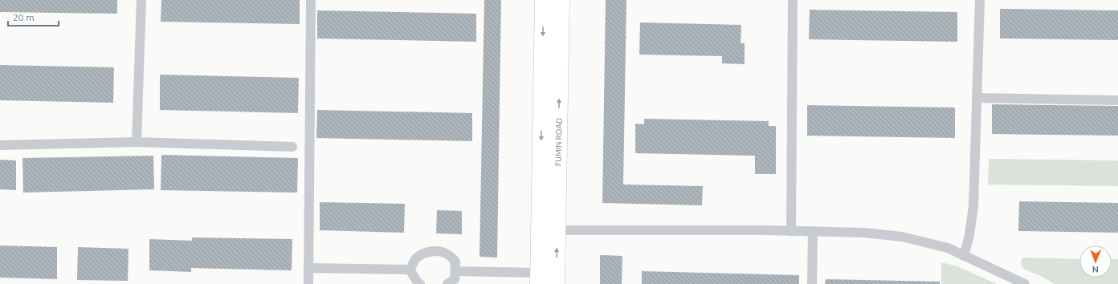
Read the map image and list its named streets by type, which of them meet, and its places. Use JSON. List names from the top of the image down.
{
  "streets": {
    "street": ["FUMIN ROAD"]
  },
  "scale_bar": "20 m",
  "north": "bottom"
}
